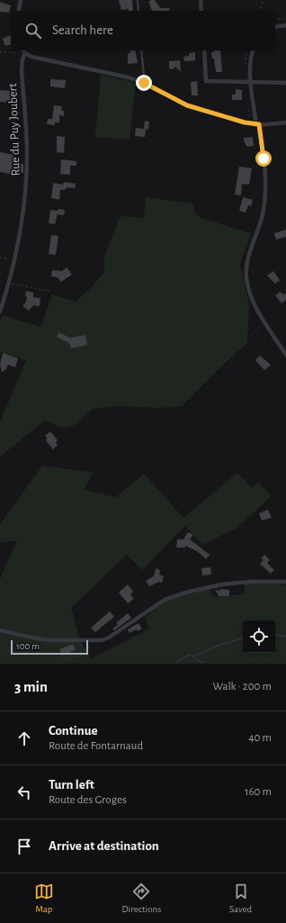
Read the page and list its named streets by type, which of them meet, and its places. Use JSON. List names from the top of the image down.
{
  "streets": {
    "street": ["Rue du Puy Joubert"]
  },
  "scale_bar": "100 m",
  "page": {
    "search": "Search here",
    "scale": "100 m",
    "heading": ["3 min", "Walk · 200 m"],
    "list": [
      ["Continue", "Route de Fontarnaud", "40 m"],
      ["Turn left", "Route des Groges", "160 m"],
      "Arrive at destination"
    ],
    "nav": ["Map", "Directions", "Saved"]
  }
}
